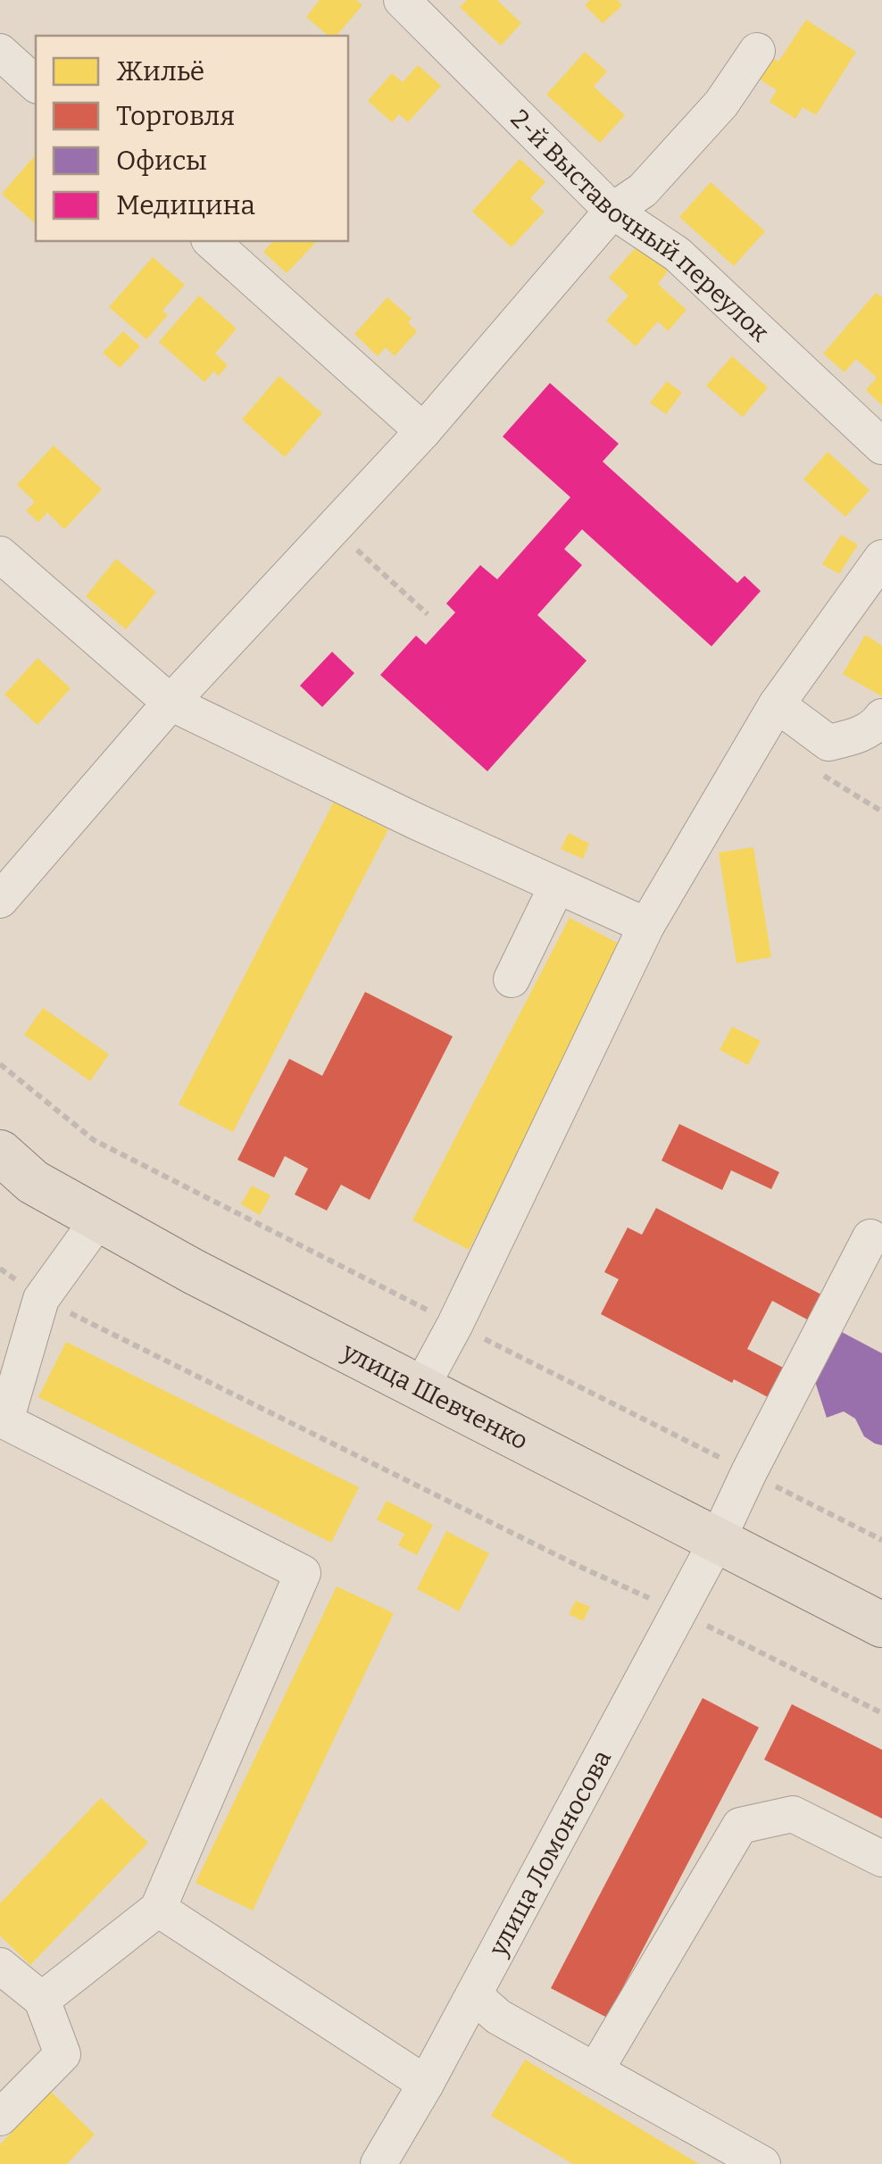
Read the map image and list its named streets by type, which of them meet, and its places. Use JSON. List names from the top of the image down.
{
  "streets": {
    "main road": ["улица Шевченко"],
    "street": ["2-й Выставочный переулок", "улица Ломоносова"]
  },
  "crossings": [
    ["улица Шевченко", "улица Ломоносова"]
  ],
  "legend": [
    "Жильё",
    "Торговля",
    "Офисы",
    "Медицина"
  ]
}
